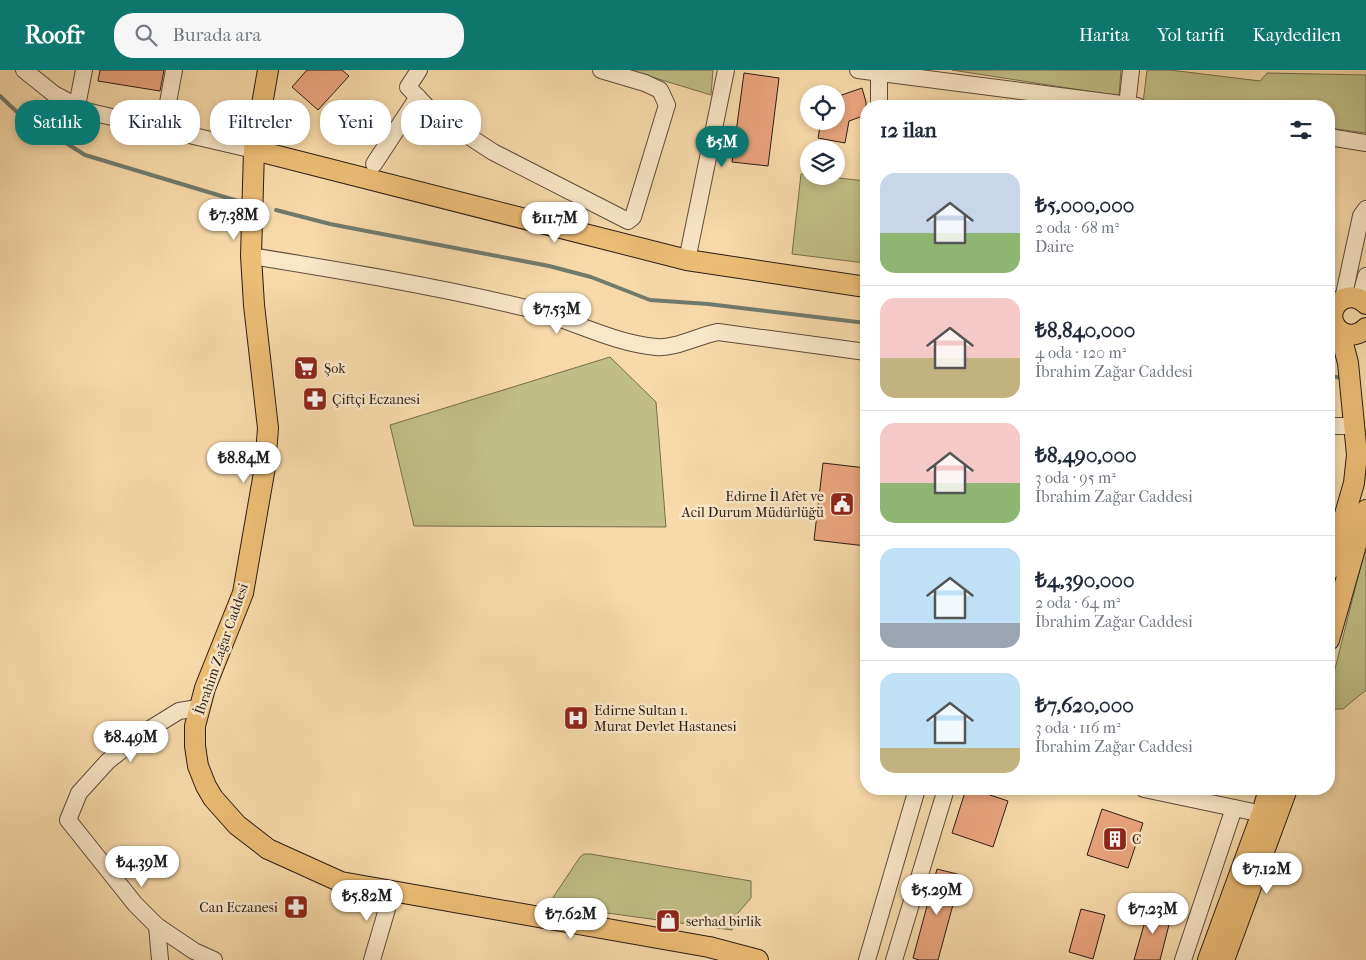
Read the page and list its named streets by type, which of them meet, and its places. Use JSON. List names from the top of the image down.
{
  "streets": {
    "main road": ["İbrahim Zağar Caddesi"]
  },
  "places": {
    "supermarket": ["Şok"],
    "pharmacy": ["Çiftçi Eczanesi", "Can Eczanesi"],
    "public building": ["Edirne İl Afet ve Acil Durum Müdürlüğü"],
    "hospital": ["Edirne Sultan 1. Murat Devlet Hastanesi"],
    "building": ["C"],
    "shop": ["serhad birlik"]
  },
  "page": {
    "header": "Roofr",
    "search": "Burada ara",
    "nav": ["Harita", "Yol tarifi", "Kaydedilen"],
    "chip": [
      "Satılık",
      "Kiralık",
      "Filtreler",
      "Yeni",
      "Daire"
    ],
    "heading": "12 ilan",
    "price": [
      "₺5M",
      "₺7.38M",
      "₺11.7M",
      "₺7.53M",
      "₺8.84M",
      "₺8.49M",
      "₺4.39M",
      "₺7.12M",
      "₺5.29M",
      "₺5.82M",
      "₺7.23M",
      "₺7.62M"
    ],
    "list": [
      {
        "name": "₺5,000,000",
        "note": "2 oda · 68 m² · Daire"
      },
      {
        "name": "₺8,840,000",
        "note": "4 oda · 120 m² · İbrahim Zağar Caddesi"
      },
      {
        "name": "₺8,490,000",
        "note": "3 oda · 95 m² · İbrahim Zağar Caddesi"
      },
      {
        "name": "₺4,390,000",
        "note": "2 oda · 64 m² · İbrahim Zağar Caddesi"
      },
      {
        "name": "₺7,620,000",
        "note": "3 oda · 116 m² · İbrahim Zağar Caddesi"
      }
    ]
  }
}
